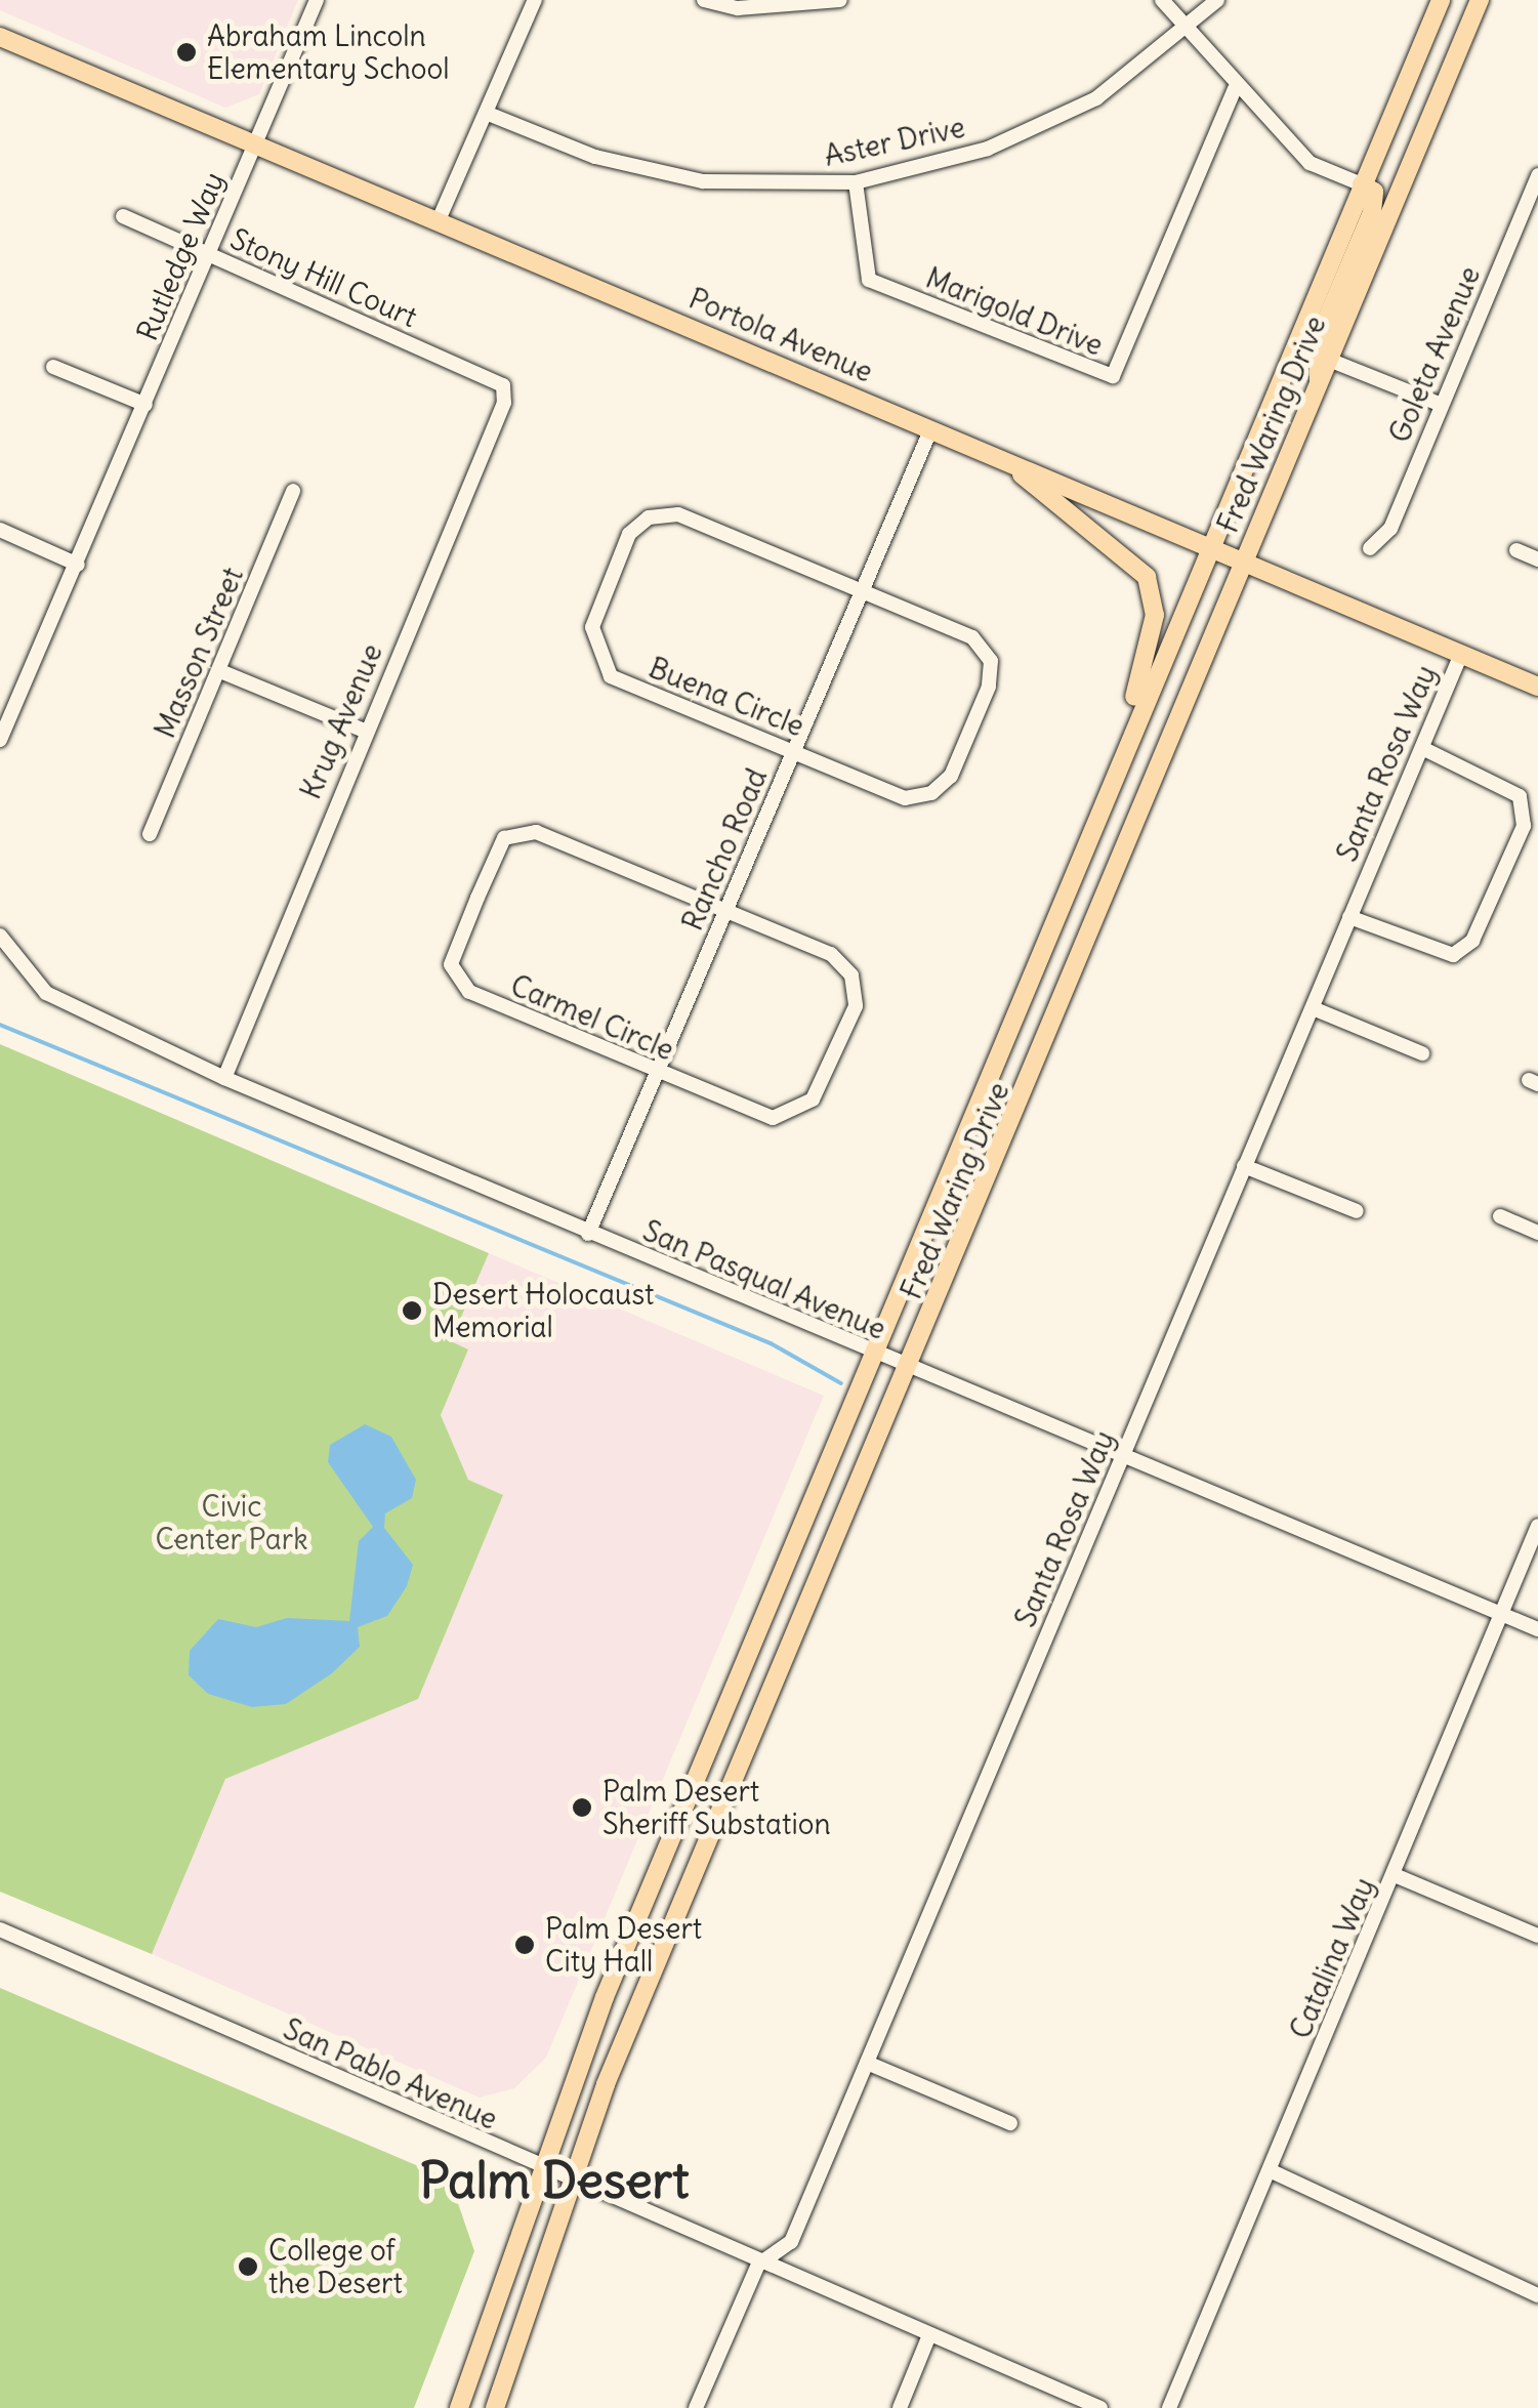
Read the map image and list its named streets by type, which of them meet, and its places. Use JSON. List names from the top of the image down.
{
  "streets": {
    "main road": ["Portola Avenue", "Fred Waring Drive"],
    "street": [
      "Aster Drive",
      "Rutledge Way",
      "Stony Hill Court",
      "Marigold Drive",
      "Goleta Avenue",
      "Masson Street",
      "Buena Circle",
      "Krug Avenue",
      "Santa Rosa Way",
      "Rancho Road",
      "Carmel Circle",
      "San Pasqual Avenue",
      "Catalina Way",
      "San Pablo Avenue"
    ]
  },
  "crossings": [
    ["Aster Drive", "Marigold Drive"],
    ["Rutledge Way", "Stony Hill Court"],
    ["Rutledge Way", "Portola Avenue"],
    ["Stony Hill Court", "Krug Avenue"],
    ["Portola Avenue", "Fred Waring Drive"],
    ["Portola Avenue", "Santa Rosa Way"],
    ["Portola Avenue", "Rancho Road"],
    ["Fred Waring Drive", "San Pasqual Avenue"],
    ["Fred Waring Drive", "San Pablo Avenue"],
    ["Buena Circle", "Rancho Road"],
    ["Krug Avenue", "San Pasqual Avenue"],
    ["Santa Rosa Way", "San Pasqual Avenue"],
    ["Santa Rosa Way", "San Pablo Avenue"],
    ["Rancho Road", "Carmel Circle"],
    ["Rancho Road", "San Pasqual Avenue"],
    ["San Pasqual Avenue", "Catalina Way"]
  ],
  "districts": ["Palm Desert"],
  "parks": ["Civic Center Park"],
  "places": [
    "Abraham Lincoln Elementary School",
    "Desert Holocaust Memorial",
    "Palm Desert Sheriff Substation",
    "Palm Desert City Hall",
    "College of the Desert"
  ]
}
